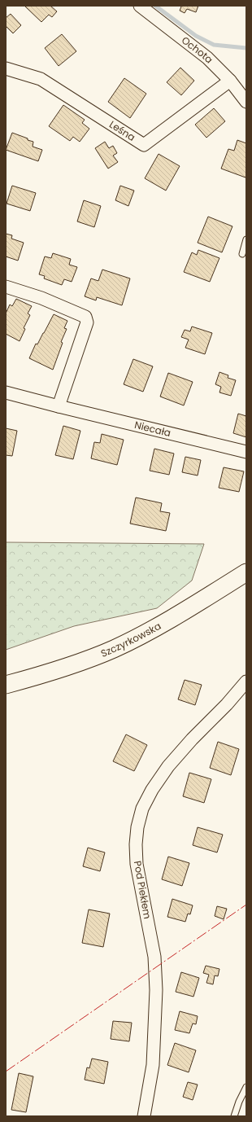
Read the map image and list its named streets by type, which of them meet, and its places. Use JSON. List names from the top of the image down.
{
  "streets": {
    "main road": ["Szczyrkowska"],
    "street": [
      "Ochota",
      "Leśna",
      "Niecała",
      "Pod Piekłem"
    ]
  },
  "crossings": [
    ["Ochota", "Leśna"]
  ]
}
